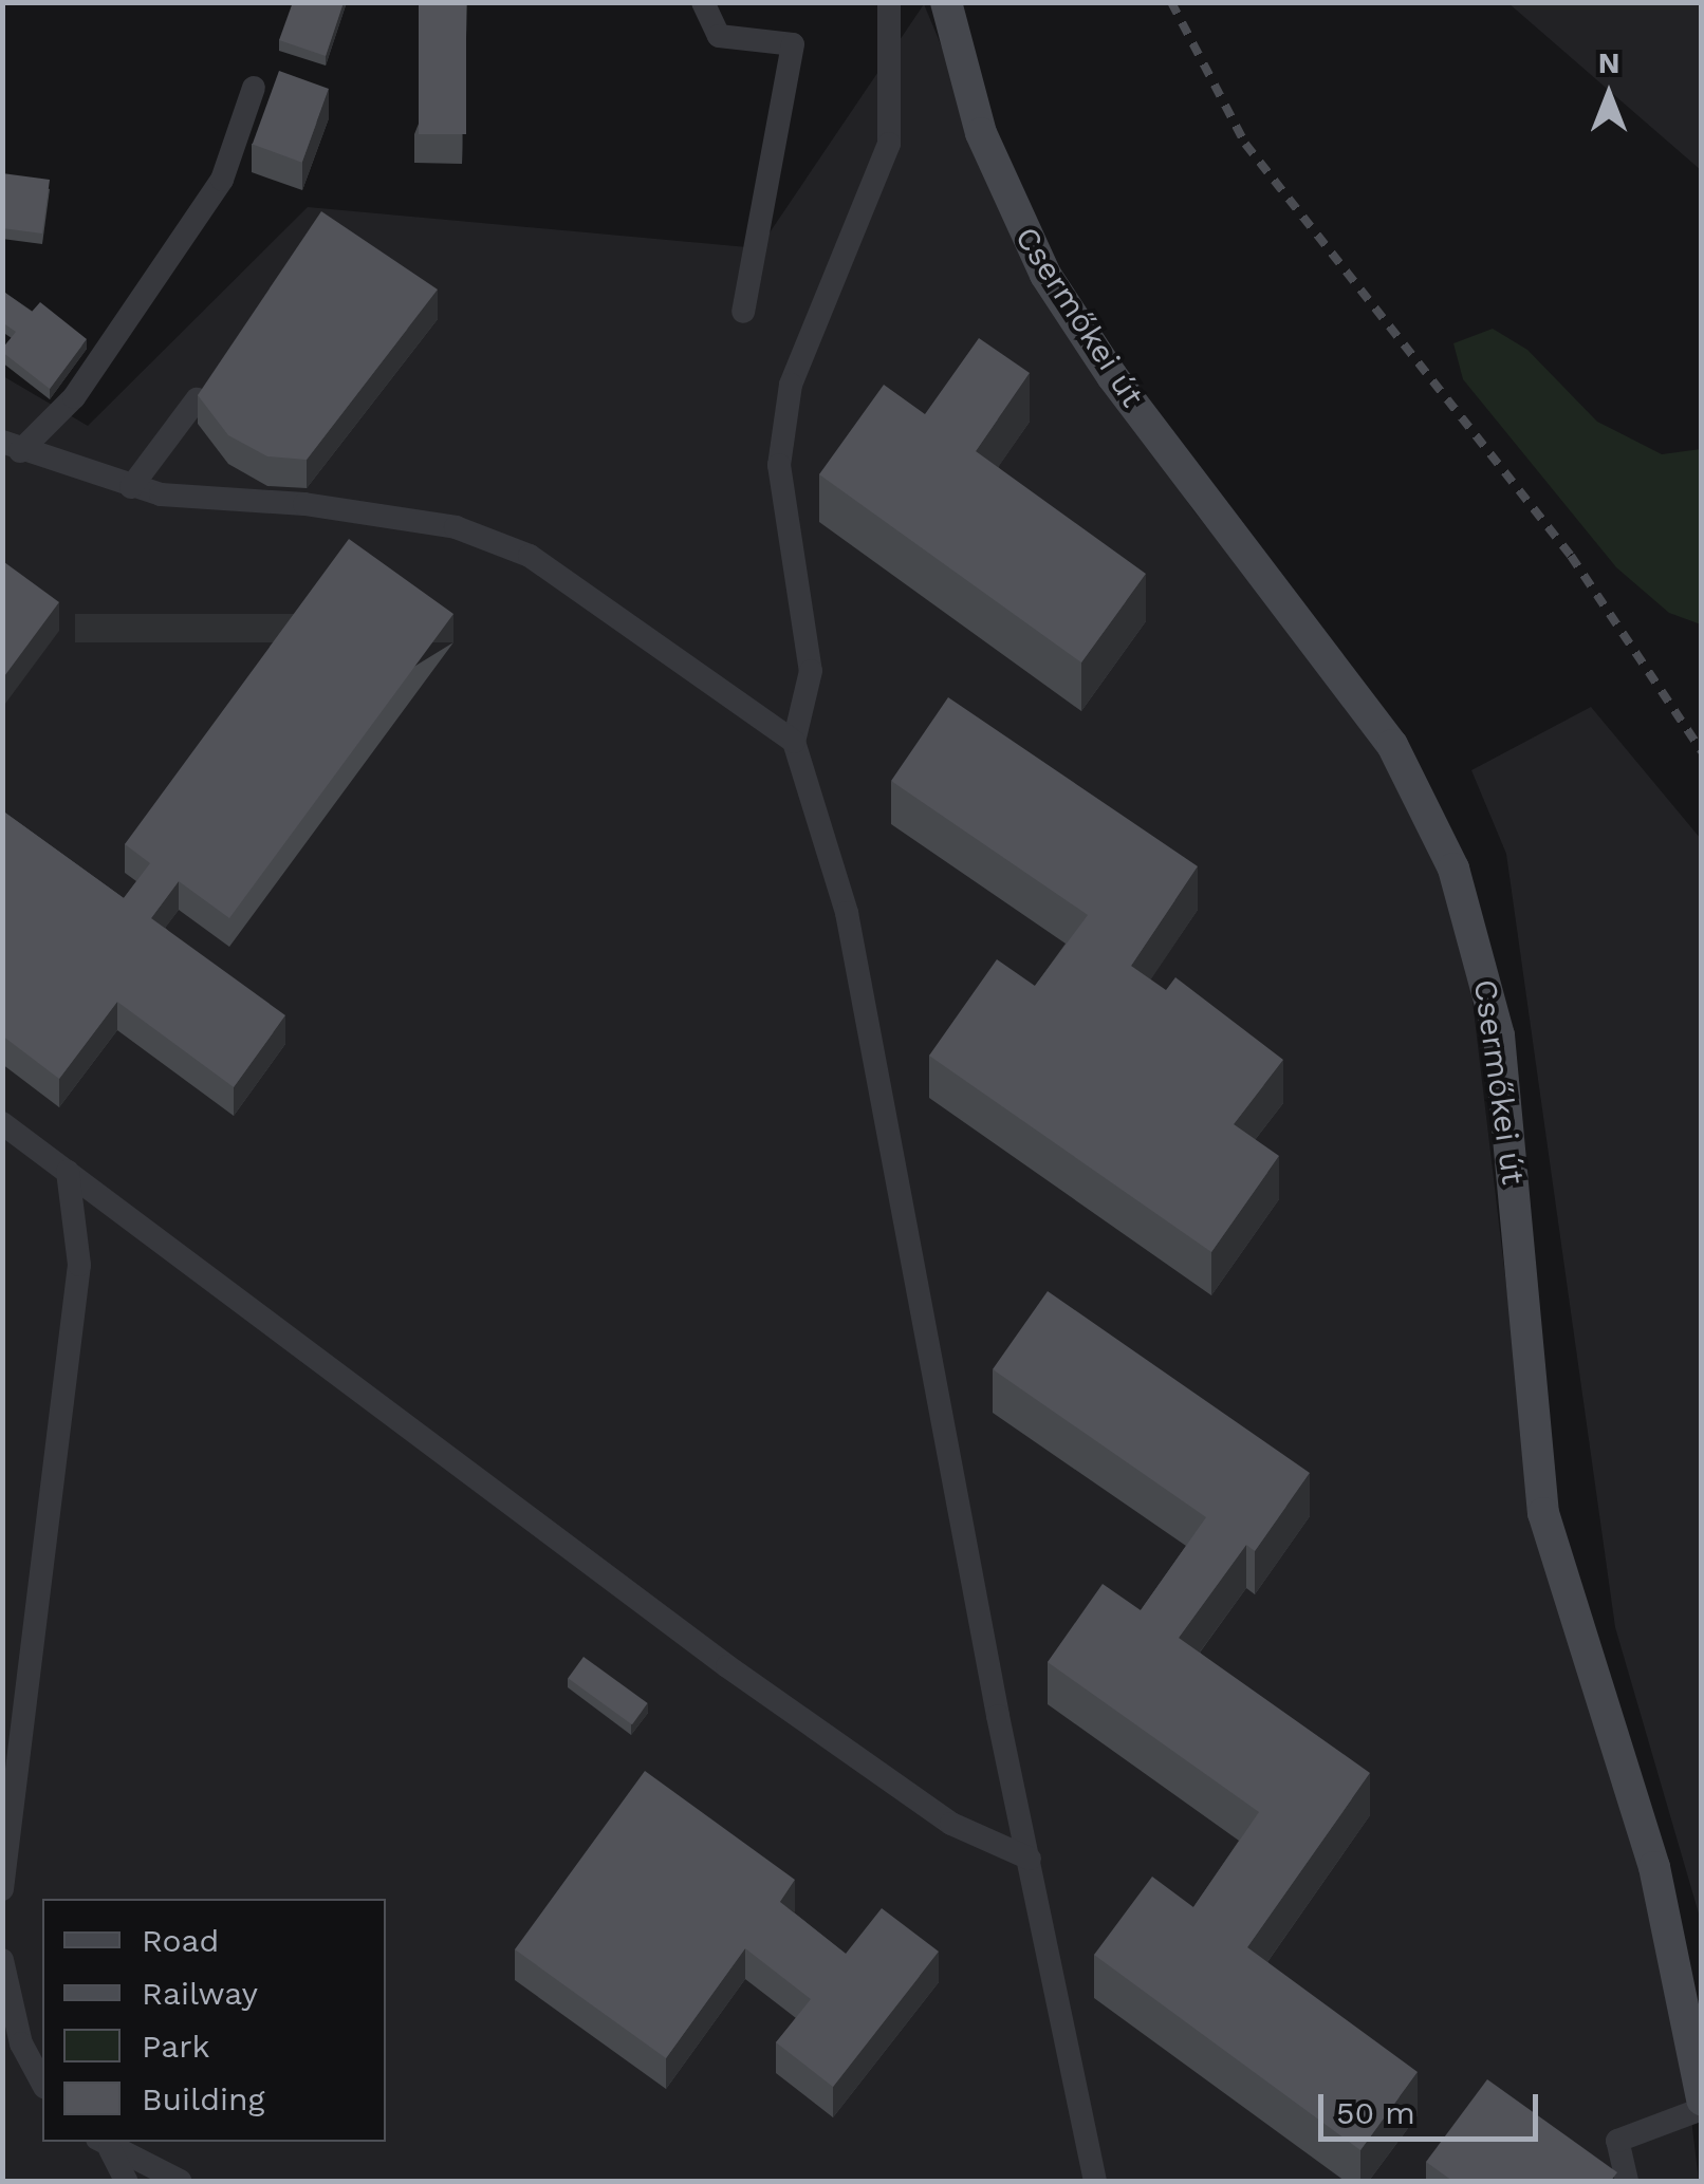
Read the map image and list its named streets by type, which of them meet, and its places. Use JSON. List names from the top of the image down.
{
  "streets": {
    "main road": ["Csermőkei út"]
  },
  "legend": [
    "Road",
    "Railway",
    "Park",
    "Building"
  ],
  "scale_bar": "50 m",
  "north": "top"
}
